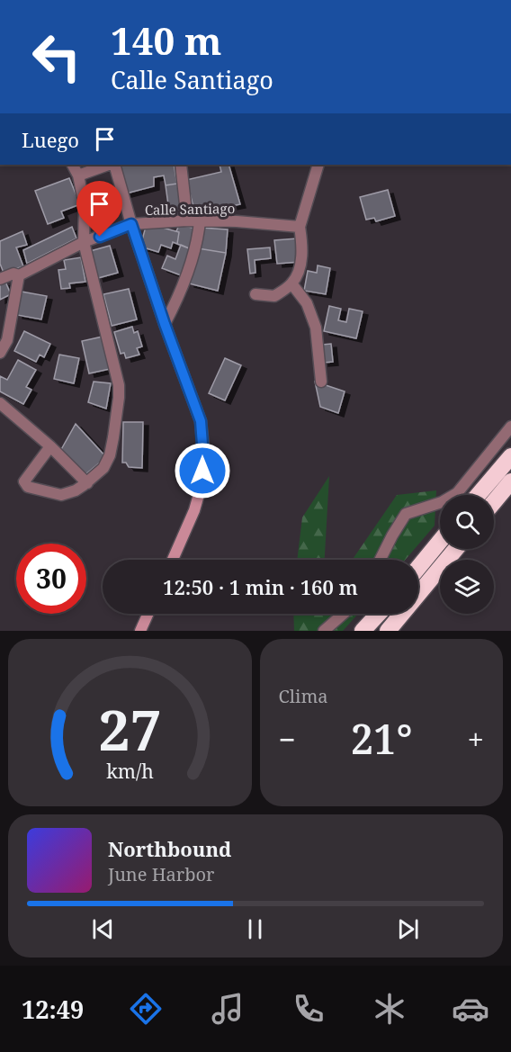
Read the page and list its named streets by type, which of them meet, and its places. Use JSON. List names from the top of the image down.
{
  "streets": {
    "street": ["Calle Santiago"]
  },
  "page": {
    "turn": ["140 m", "Calle Santiago"],
    "then": "Luego",
    "limit": "30",
    "trip": "12:50 · 1 min · 160 m",
    "tile": "Clima",
    "heat": ["−", "21°", "+"],
    "song": ["Northbound", "June Harbor"],
    "tabs": "12:49",
    "gauge": ["27", "km/h"]
  }
}
